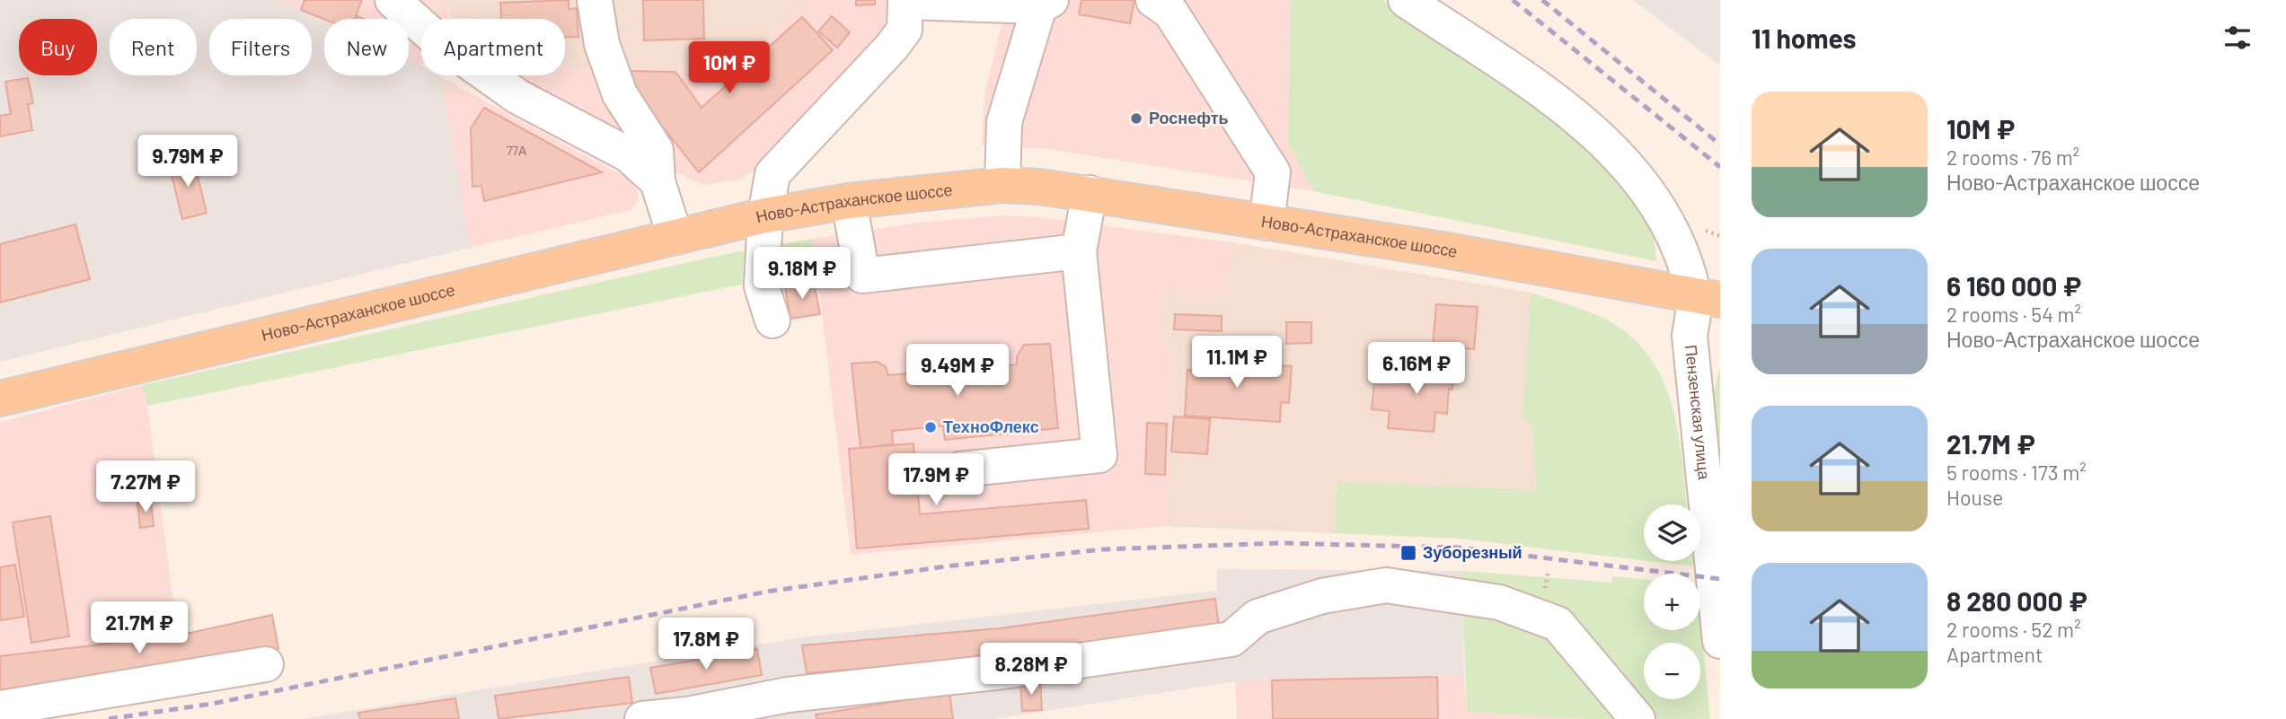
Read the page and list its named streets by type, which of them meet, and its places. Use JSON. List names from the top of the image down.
{
  "streets": {
    "main road": ["Ново-Астраханское шоссе"],
    "street": ["Пензенская улица"]
  },
  "crossings": [
    ["Ново-Астраханское шоссе", "Пензенская улица"]
  ],
  "places": {
    "other": ["Роснефть", "ТехноФлекс"],
    "transit": ["Зуборезный"]
  },
  "house_numbers": ["77А"],
  "page": {
    "heading": "11 homes",
    "chip": [
      "Buy",
      "Rent",
      "Filters",
      "New",
      "Apartment"
    ],
    "price": [
      "10M ₽",
      "9.79M ₽",
      "9.18M ₽",
      "11.1M ₽",
      "6.16M ₽",
      "9.49M ₽",
      "17.9M ₽",
      "7.27M ₽",
      "21.7M ₽",
      "17.8M ₽",
      "8.28M ₽"
    ],
    "list": [
      {
        "name": "10M ₽",
        "note": "2 rooms · 76 m² · Ново-Астраханское шоссе"
      },
      {
        "name": "6 160 000 ₽",
        "note": "2 rooms · 54 m² · Ново-Астраханское шоссе"
      },
      {
        "name": "21.7M ₽",
        "note": "5 rooms · 173 m² · House"
      },
      {
        "name": "8 280 000 ₽",
        "note": "2 rooms · 52 m² · Apartment"
      }
    ],
    "map_buttons": ["+", "−"]
  }
}
